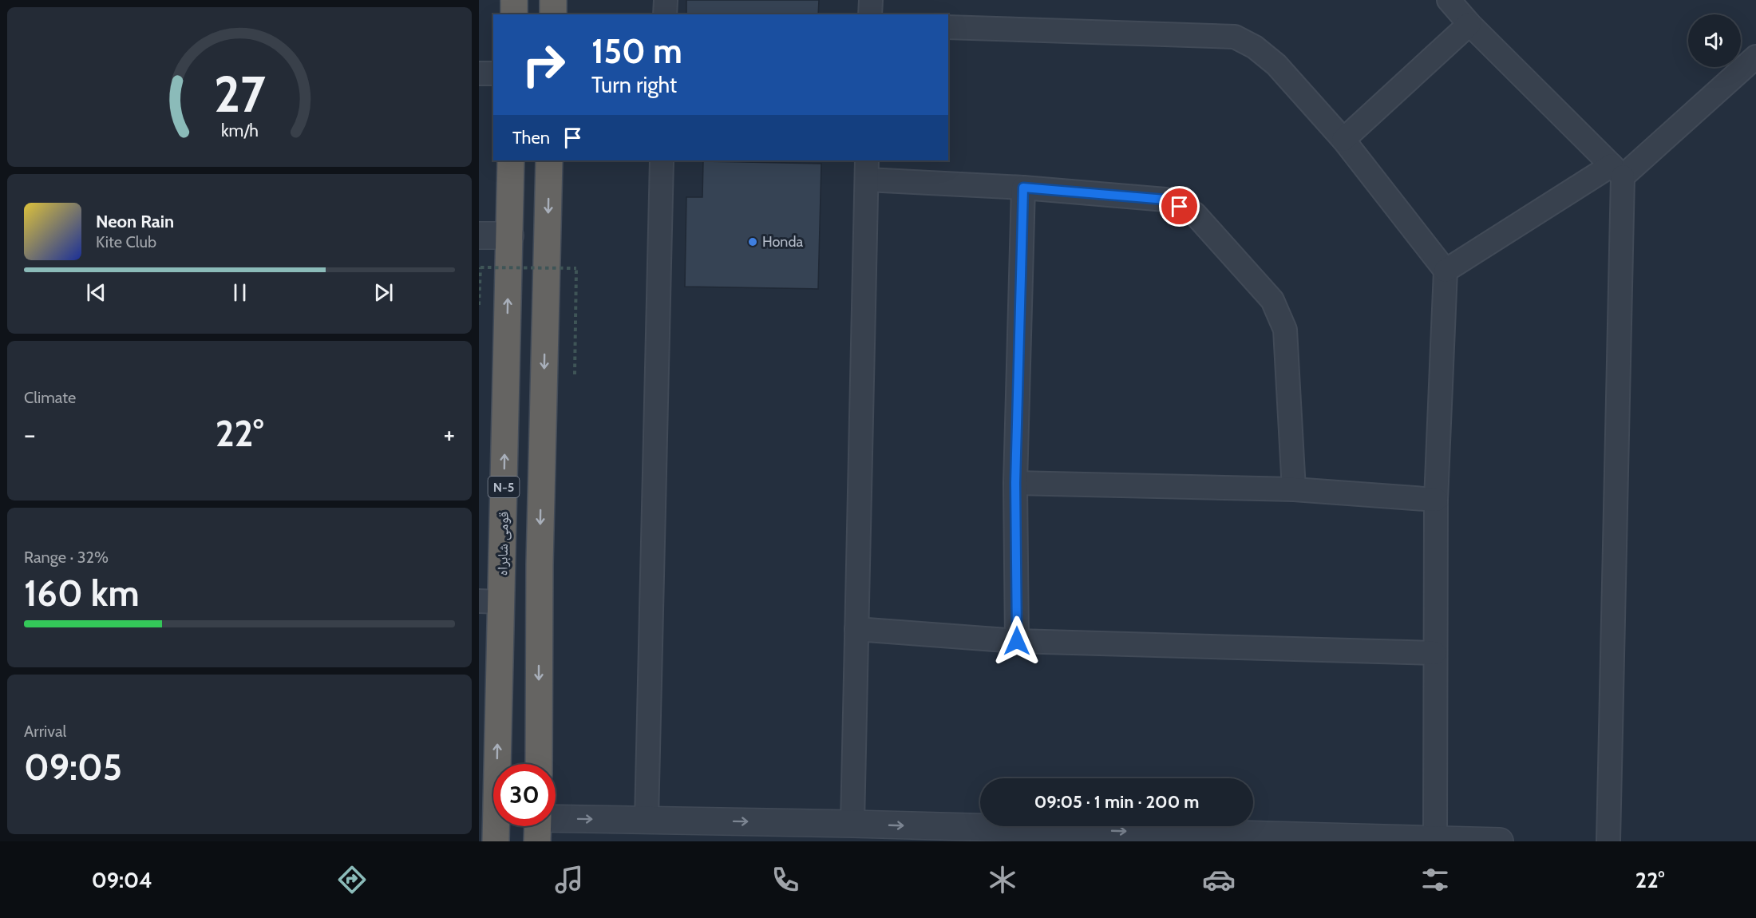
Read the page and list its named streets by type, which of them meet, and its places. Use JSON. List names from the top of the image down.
{
  "streets": {
    "highway": ["N-5", "قومی شاہراہ"]
  },
  "places": ["Honda"],
  "page": {
    "turn": ["150 m", "Turn right"],
    "then": "Then",
    "song": ["Neon Rain", "Kite Club"],
    "tile": [
      "Climate",
      ["Range · 32%", "160 km"],
      ["Arrival", "09:05"]
    ],
    "heat": ["−", "22°", "+"],
    "limit": "30",
    "trip": "09:05 · 1 min · 200 m",
    "tabs": ["09:04", "22°"],
    "gauge": ["27", "km/h"]
  }
}
